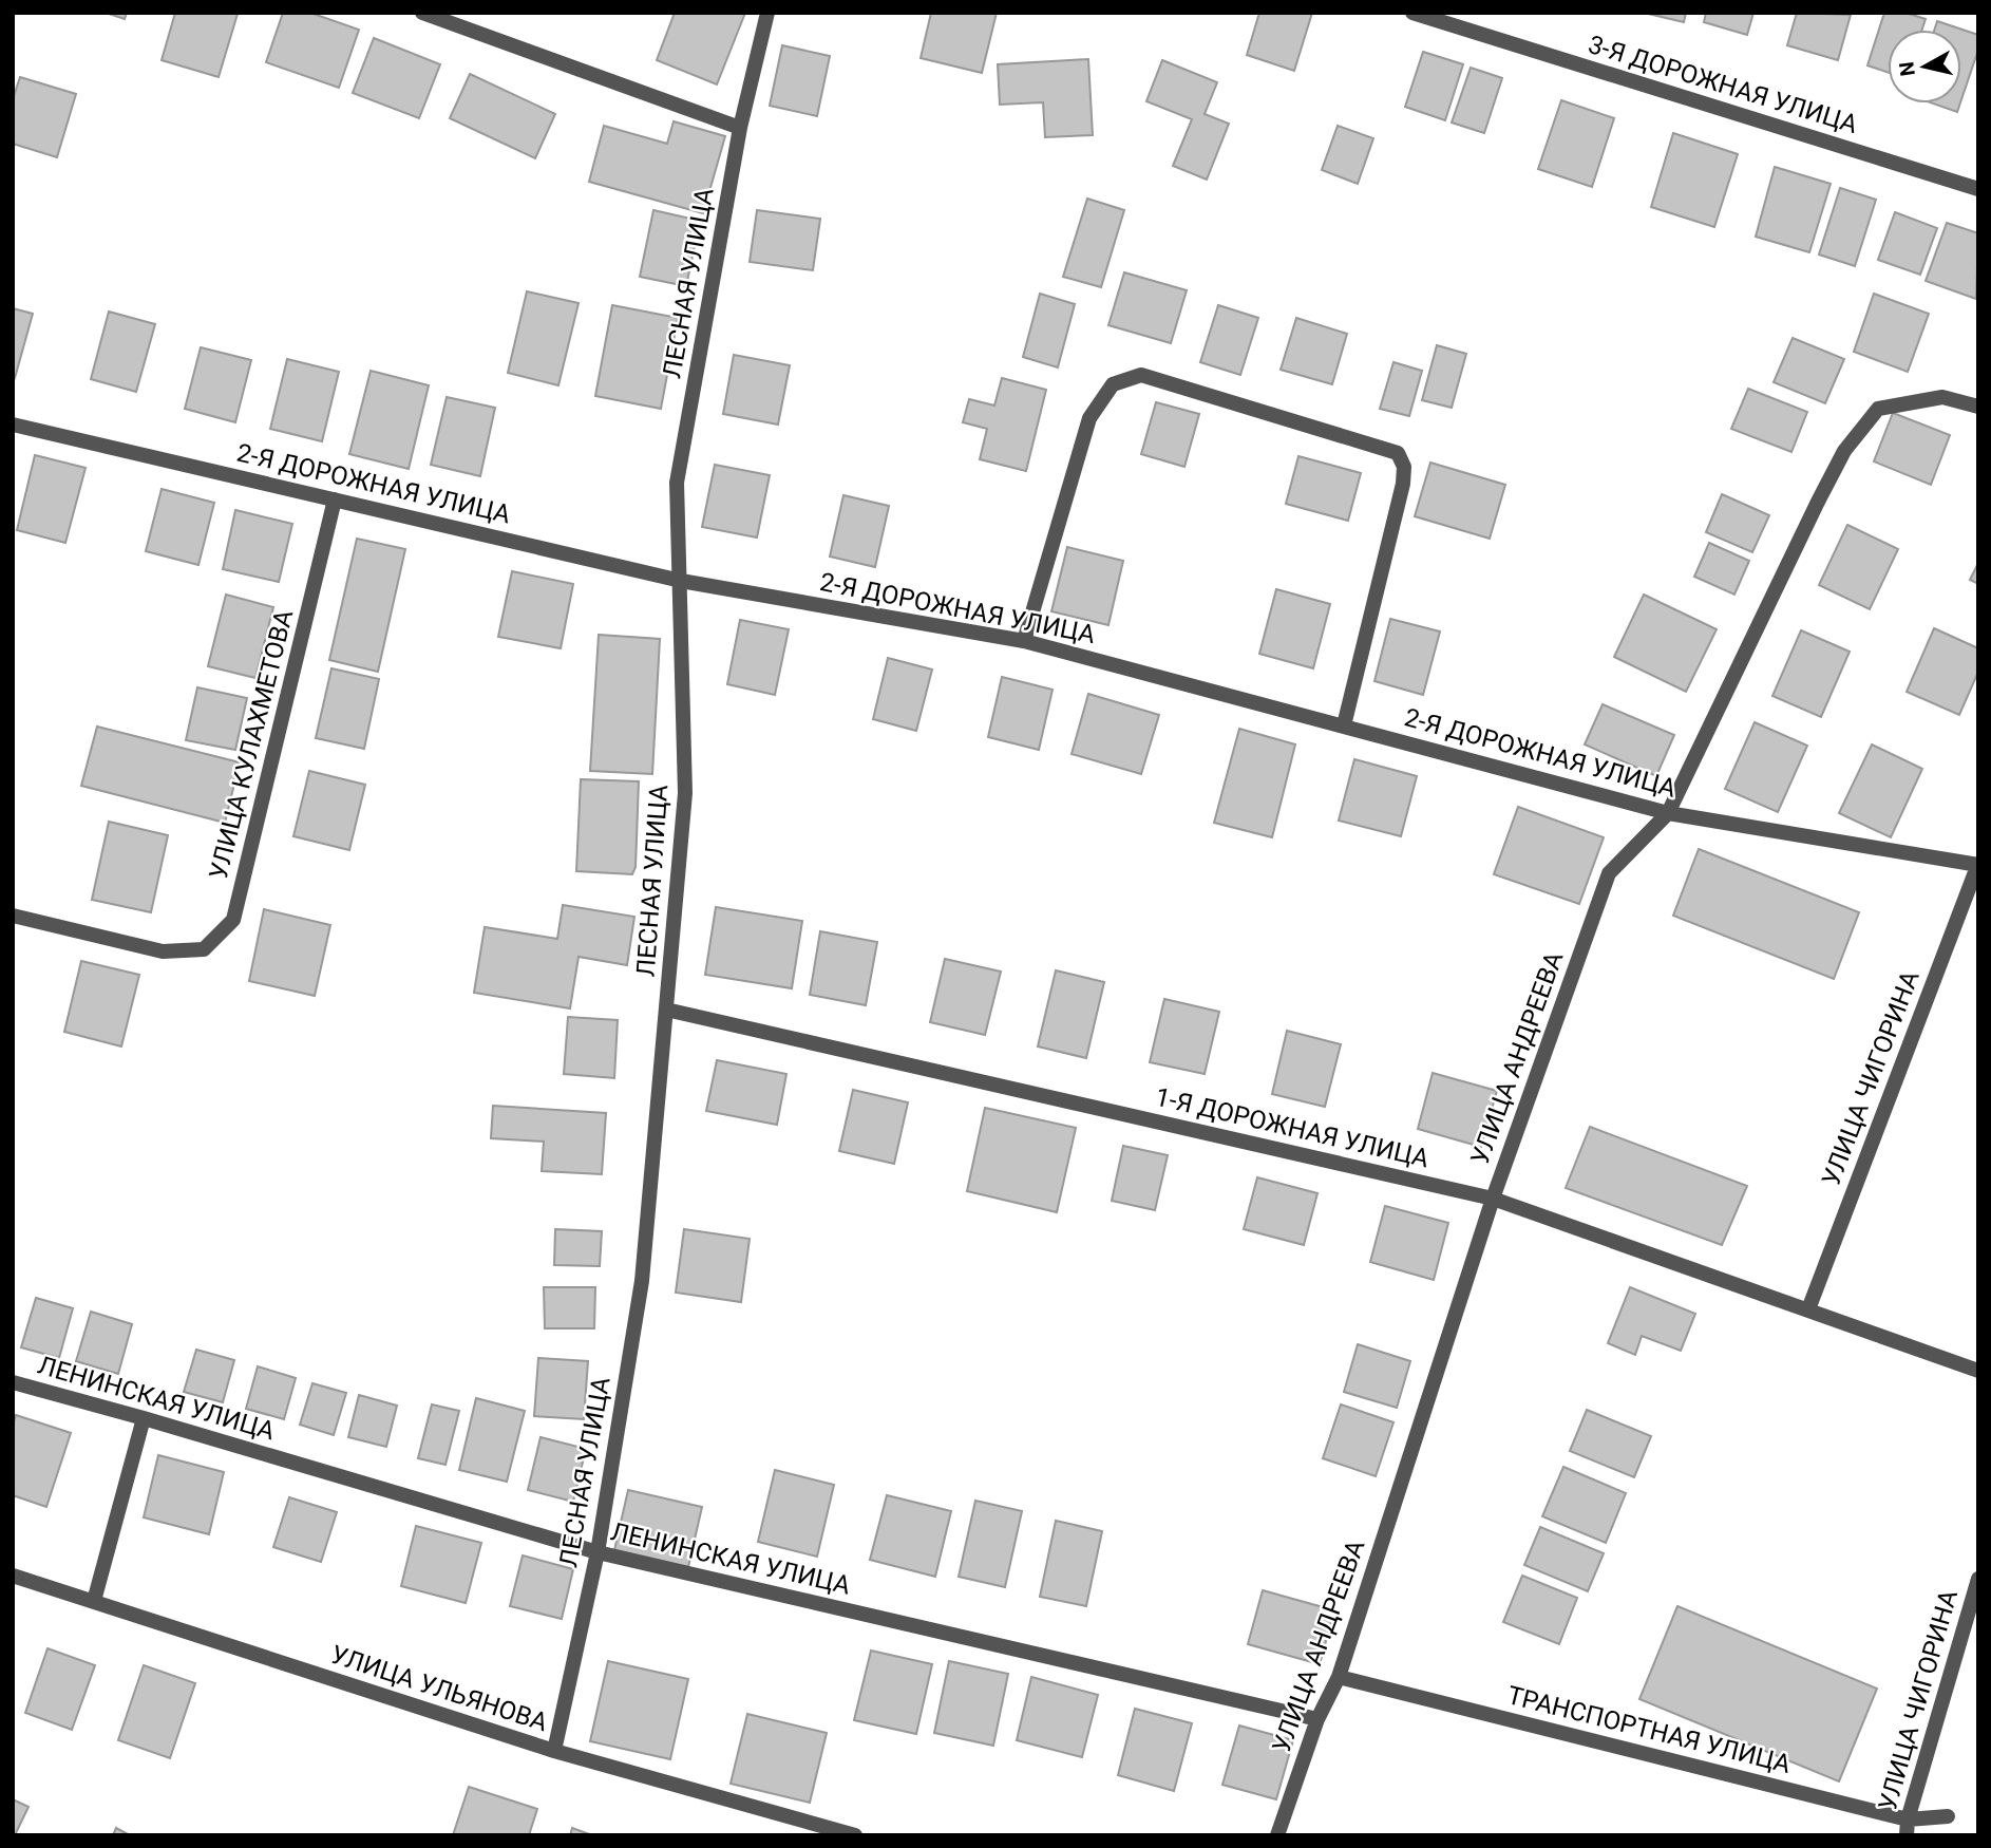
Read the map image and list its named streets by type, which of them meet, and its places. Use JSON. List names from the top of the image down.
{
  "streets": {
    "street": [
      "3-Я ДОРОЖНАЯ УЛИЦА",
      "ЛЕСНАЯ УЛИЦА",
      "2-Я ДОРОЖНАЯ УЛИЦА",
      "УЛИЦА КУЛАХМЕТОВА",
      "УЛИЦА АНДРЕЕВА",
      "УЛИЦА ЧИГОРИНА",
      "1-Я ДОРОЖНАЯ УЛИЦА",
      "ЛЕНИНСКАЯ УЛИЦА",
      "УЛИЦА УЛЬЯНОВА",
      "ТРАНСПОРТНАЯ УЛИЦА"
    ]
  },
  "crossings": [
    ["ЛЕСНАЯ УЛИЦА", "2-Я ДОРОЖНАЯ УЛИЦА"],
    ["ЛЕСНАЯ УЛИЦА", "1-Я ДОРОЖНАЯ УЛИЦА"],
    ["ЛЕСНАЯ УЛИЦА", "ЛЕНИНСКАЯ УЛИЦА"],
    ["ЛЕСНАЯ УЛИЦА", "УЛИЦА УЛЬЯНОВА"],
    ["2-Я ДОРОЖНАЯ УЛИЦА", "УЛИЦА КУЛАХМЕТОВА"],
    ["2-Я ДОРОЖНАЯ УЛИЦА", "УЛИЦА АНДРЕЕВА"],
    ["2-Я ДОРОЖНАЯ УЛИЦА", "УЛИЦА ЧИГОРИНА"],
    ["УЛИЦА АНДРЕЕВА", "1-Я ДОРОЖНАЯ УЛИЦА"],
    ["УЛИЦА АНДРЕЕВА", "ЛЕНИНСКАЯ УЛИЦА"],
    ["УЛИЦА АНДРЕЕВА", "ТРАНСПОРТНАЯ УЛИЦА"],
    ["УЛИЦА ЧИГОРИНА", "1-Я ДОРОЖНАЯ УЛИЦА"],
    ["УЛИЦА ЧИГОРИНА", "ТРАНСПОРТНАЯ УЛИЦА"]
  ],
  "north": "left"
}
